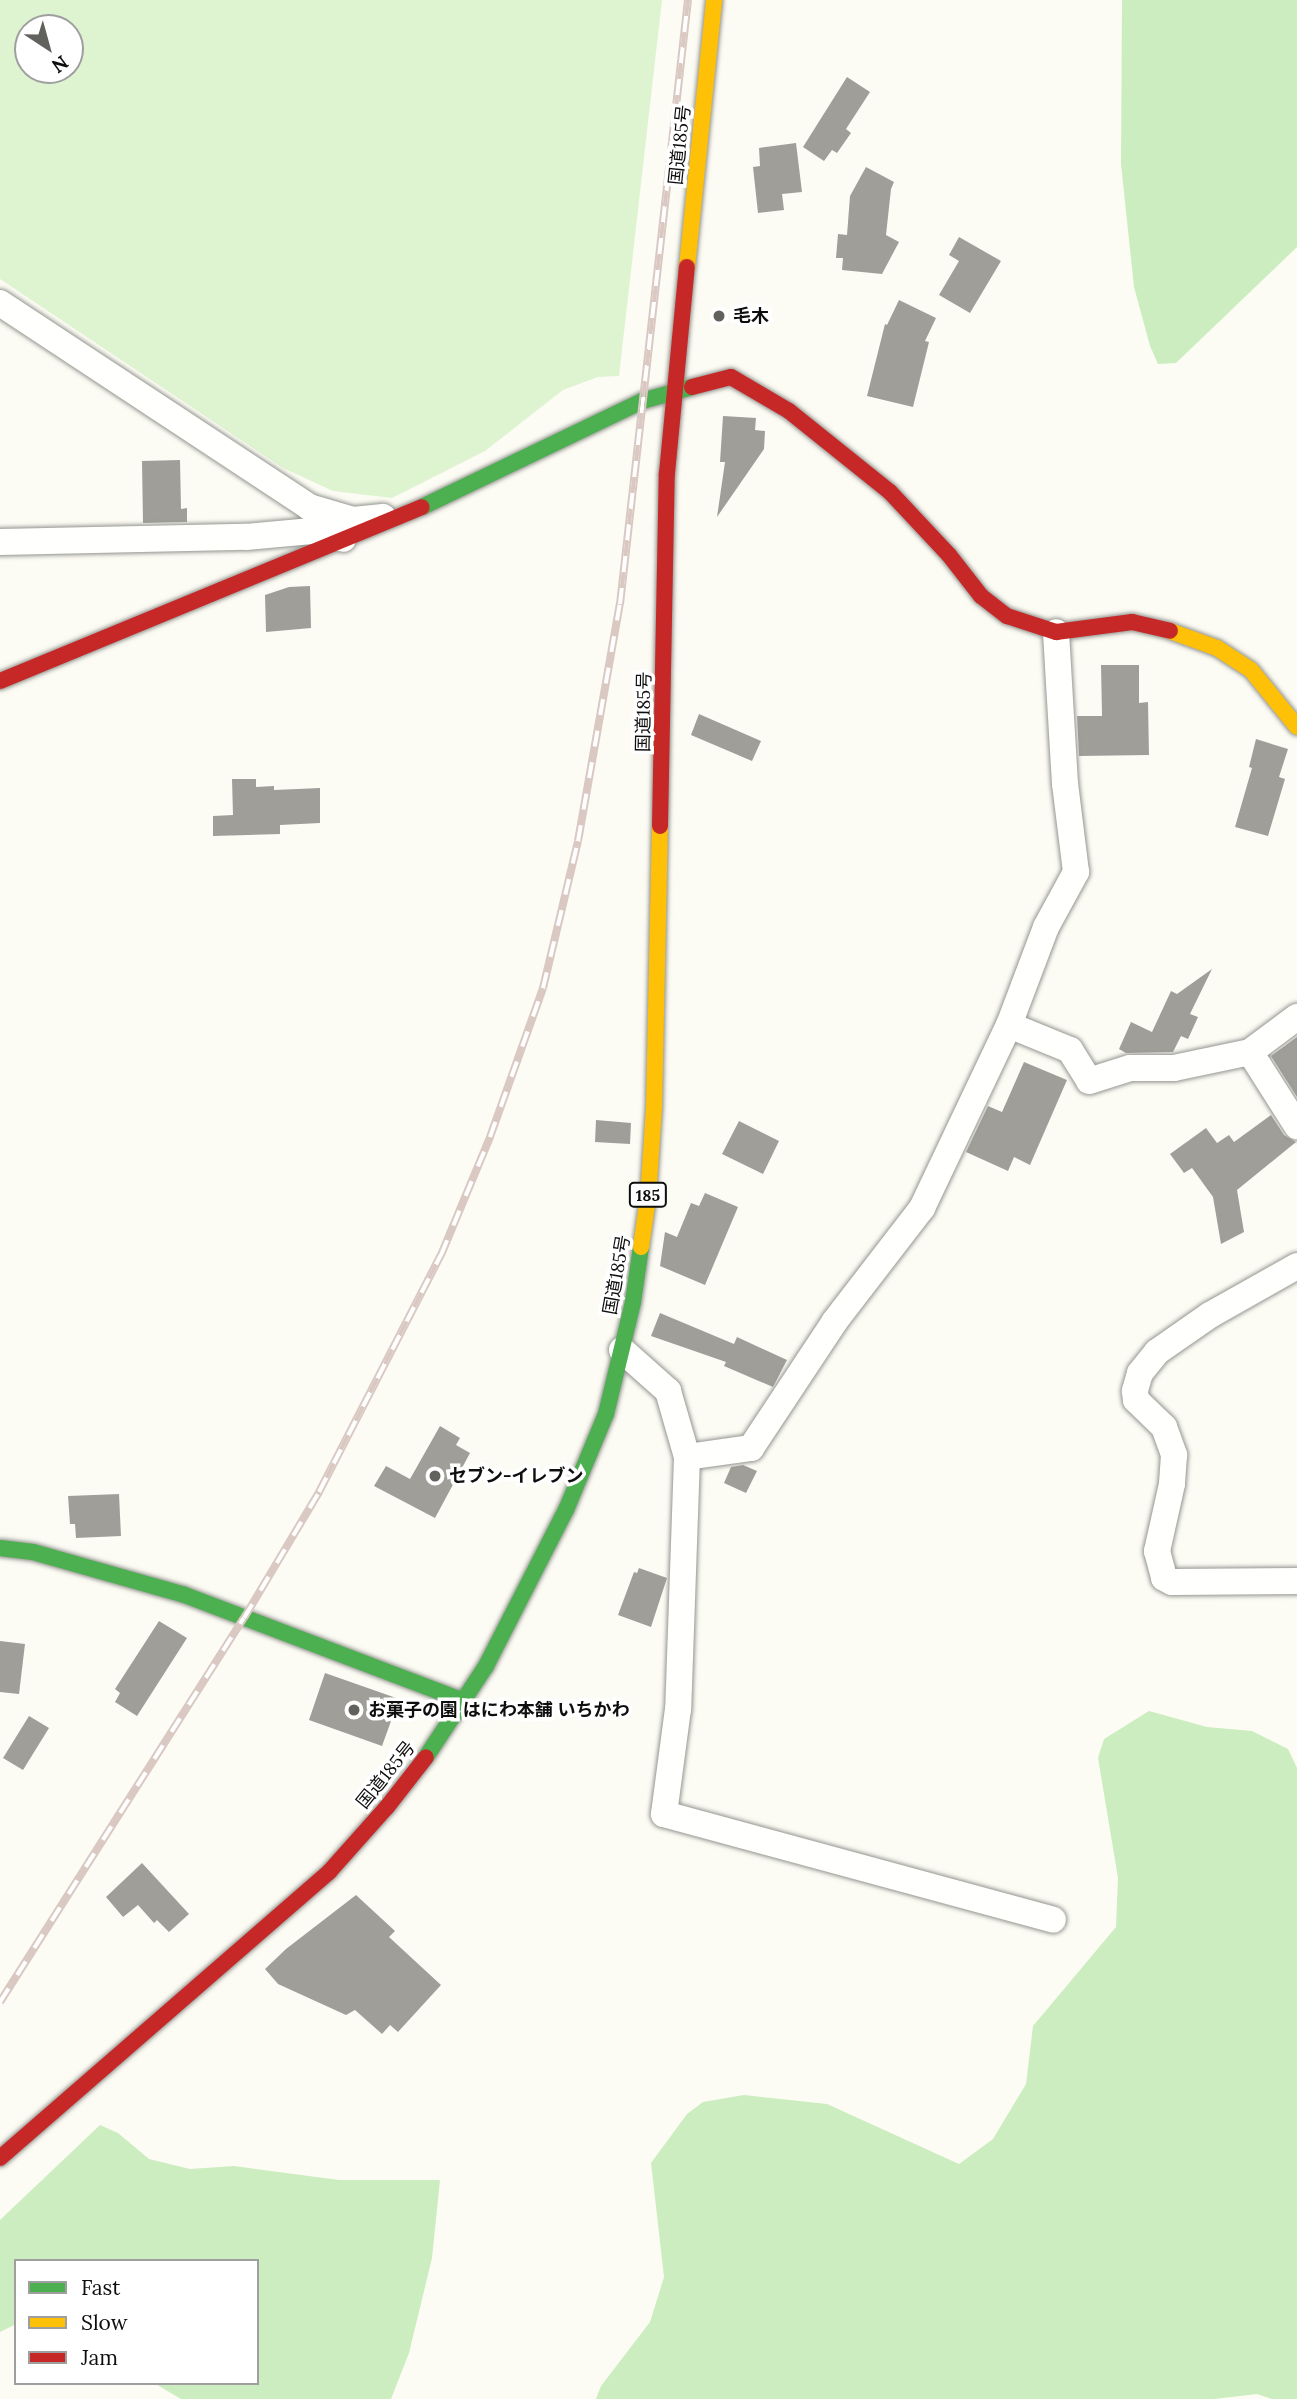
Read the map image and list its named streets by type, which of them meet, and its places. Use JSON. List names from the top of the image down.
{
  "streets": {
    "main road": ["国道185号", "185"]
  },
  "places": ["毛木", "セブン-イレブン", "お菓子の園 はにわ本舗 いちかわ"],
  "legend": ["Fast", "Slow", "Jam"],
  "north": "bottom right"
}
